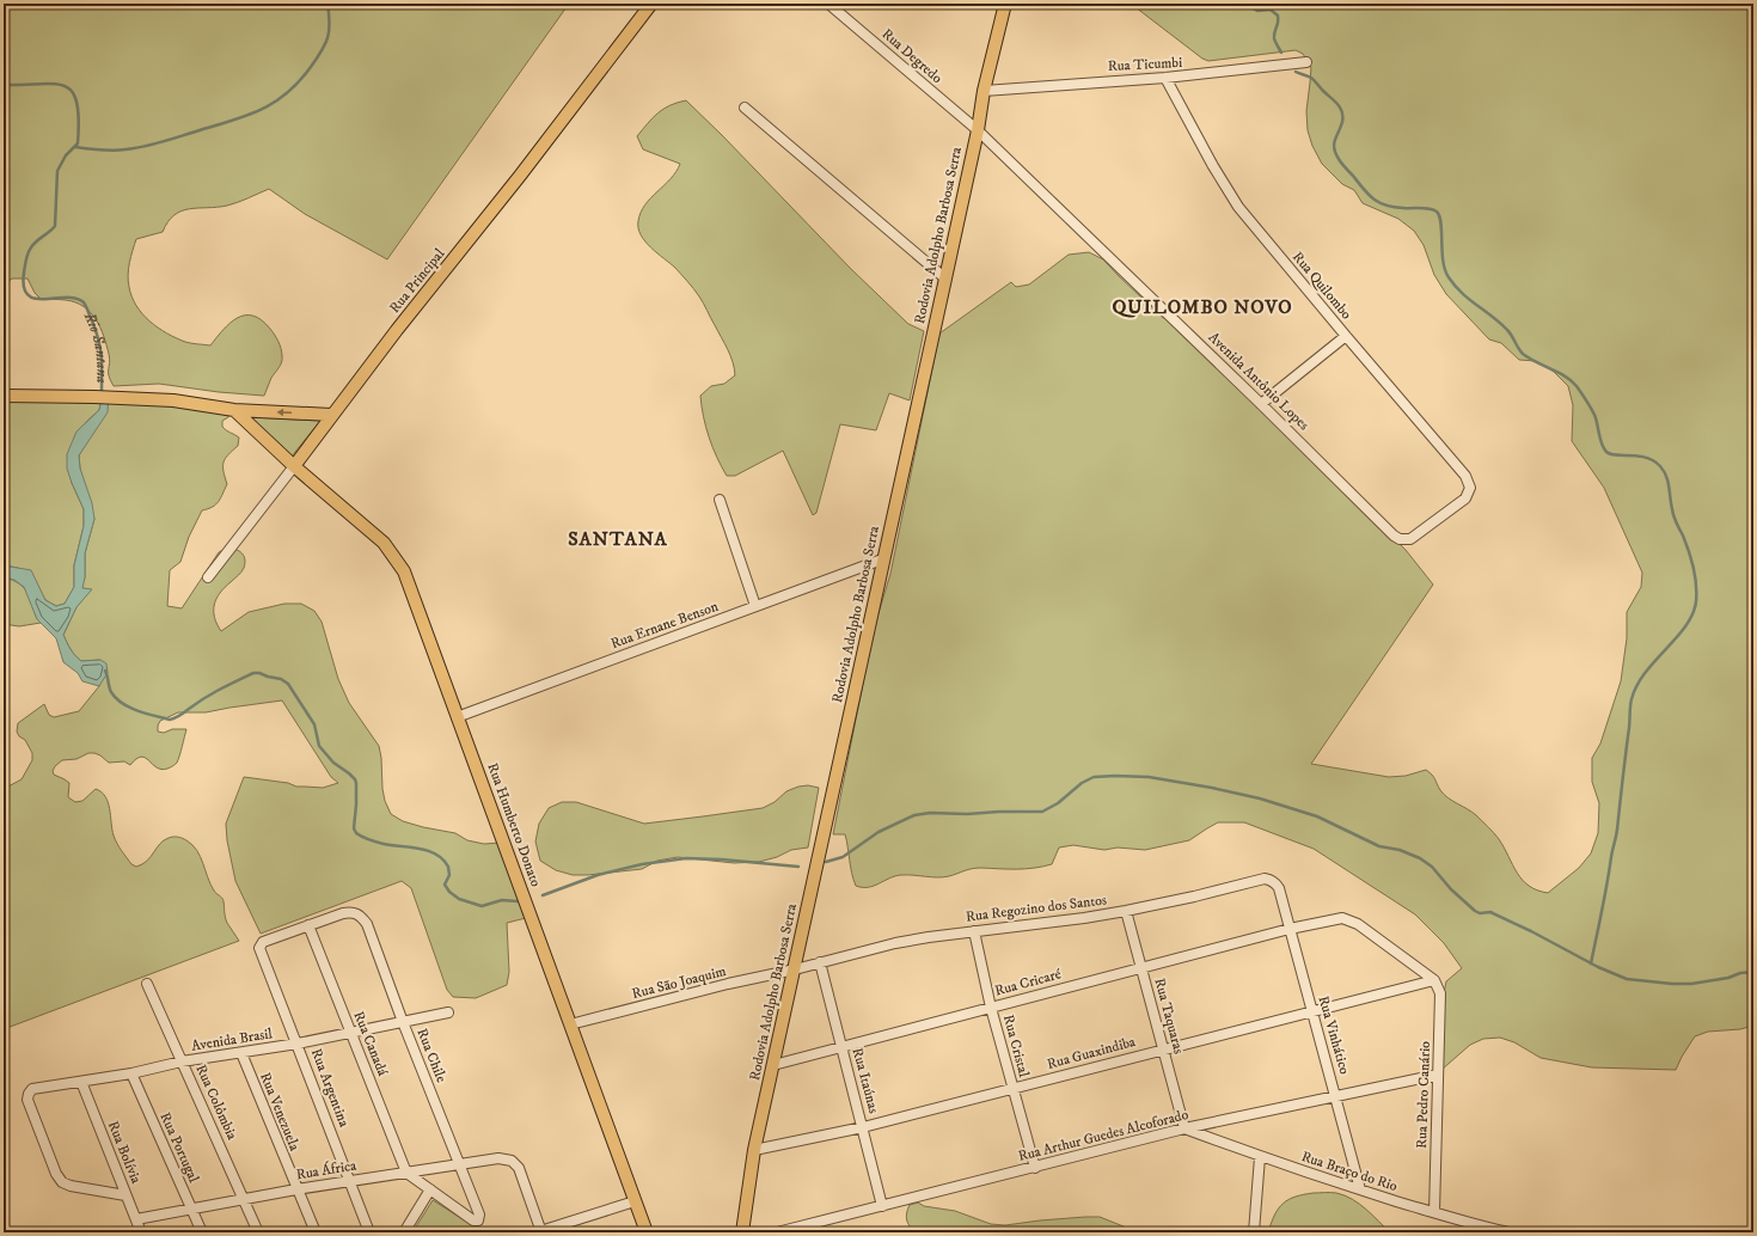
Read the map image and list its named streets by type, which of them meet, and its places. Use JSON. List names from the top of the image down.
{
  "streets": {
    "main road": ["Rodovia Adolpho Barbosa Serra", "Rua Principal", "Rua Humberto Donato"],
    "street": [
      "Rua Degredo",
      "Rua Ticumbi",
      "Rua Quilombo",
      "Avenida Antônio Lopes",
      "Rua Ernane Benson",
      "Rua Regozino dos Santos",
      "Rua São Joaquim",
      "Rua Cricaré",
      "Rua Taquaras",
      "Rua Vinhático",
      "Avenida Brasil",
      "Rua Canadá",
      "Rua Cristal",
      "Rua Guaxindiba",
      "Rua Chile",
      "Rua Itaúnas",
      "Rua Argentina",
      "Rua Pedro Canário",
      "Rua Colômbia",
      "Rua Venezuela",
      "Rua Arthur Guedes Alcoforado",
      "Rua Portugal",
      "Rua Bolívia",
      "Rua África",
      "Rua Braço do Rio"
    ]
  },
  "crossings": [
    ["Rua Degredo", "Rodovia Adolpho Barbosa Serra"],
    ["Rua Degredo", "Avenida Antônio Lopes"],
    ["Rua Ticumbi", "Rodovia Adolpho Barbosa Serra"],
    ["Rua Ticumbi", "Rua Quilombo"],
    ["Rodovia Adolpho Barbosa Serra", "Avenida Antônio Lopes"],
    ["Rodovia Adolpho Barbosa Serra", "Rua Ernane Benson"],
    ["Rodovia Adolpho Barbosa Serra", "Rua Regozino dos Santos"],
    ["Rodovia Adolpho Barbosa Serra", "Rua São Joaquim"],
    ["Rodovia Adolpho Barbosa Serra", "Rua Cricaré"],
    ["Rodovia Adolpho Barbosa Serra", "Rua Guaxindiba"],
    ["Rua Principal", "Rua Humberto Donato"],
    ["Rua Quilombo", "Avenida Antônio Lopes"],
    ["Rua Ernane Benson", "Rua Humberto Donato"],
    ["Rua Humberto Donato", "Rua São Joaquim"],
    ["Rua Regozino dos Santos", "Rua São Joaquim"],
    ["Rua Regozino dos Santos", "Rua Taquaras"],
    ["Rua Regozino dos Santos", "Rua Vinhático"],
    ["Rua Regozino dos Santos", "Rua Cristal"],
    ["Rua Regozino dos Santos", "Rua Itaúnas"],
    ["Rua Cricaré", "Rua Taquaras"],
    ["Rua Cricaré", "Rua Vinhático"],
    ["Rua Cricaré", "Rua Cristal"],
    ["Rua Cricaré", "Rua Guaxindiba"],
    ["Rua Cricaré", "Rua Itaúnas"],
    ["Rua Cricaré", "Rua Pedro Canário"],
    ["Rua Taquaras", "Rua Guaxindiba"],
    ["Rua Taquaras", "Rua Arthur Guedes Alcoforado"],
    ["Rua Taquaras", "Rua Braço do Rio"],
    ["Rua Vinhático", "Rua Guaxindiba"],
    ["Rua Vinhático", "Rua Arthur Guedes Alcoforado"],
    ["Rua Vinhático", "Rua Braço do Rio"],
    ["Avenida Brasil", "Rua Canadá"],
    ["Avenida Brasil", "Rua Chile"],
    ["Avenida Brasil", "Rua Argentina"],
    ["Avenida Brasil", "Rua Colômbia"],
    ["Avenida Brasil", "Rua Venezuela"],
    ["Avenida Brasil", "Rua Portugal"],
    ["Avenida Brasil", "Rua Bolívia"],
    ["Rua Canadá", "Rua Chile"],
    ["Rua Canadá", "Rua Argentina"],
    ["Rua Canadá", "Rua África"],
    ["Rua Cristal", "Rua Guaxindiba"],
    ["Rua Cristal", "Rua Arthur Guedes Alcoforado"],
    ["Rua Guaxindiba", "Rua Itaúnas"],
    ["Rua Guaxindiba", "Rua Pedro Canário"],
    ["Rua Chile", "Rua Argentina"],
    ["Rua Chile", "Rua África"],
    ["Rua Itaúnas", "Rua Arthur Guedes Alcoforado"],
    ["Rua Argentina", "Rua África"],
    ["Rua Pedro Canário", "Rua Arthur Guedes Alcoforado"],
    ["Rua Pedro Canário", "Rua Braço do Rio"],
    ["Rua Colômbia", "Rua África"],
    ["Rua Venezuela", "Rua África"],
    ["Rua Arthur Guedes Alcoforado", "Rua Braço do Rio"],
    ["Rua Portugal", "Rua África"],
    ["Rua Bolívia", "Rua África"]
  ],
  "districts": ["QUILOMBO NOVO", "SANTANA"],
  "water": ["Rio Santana"]
}
